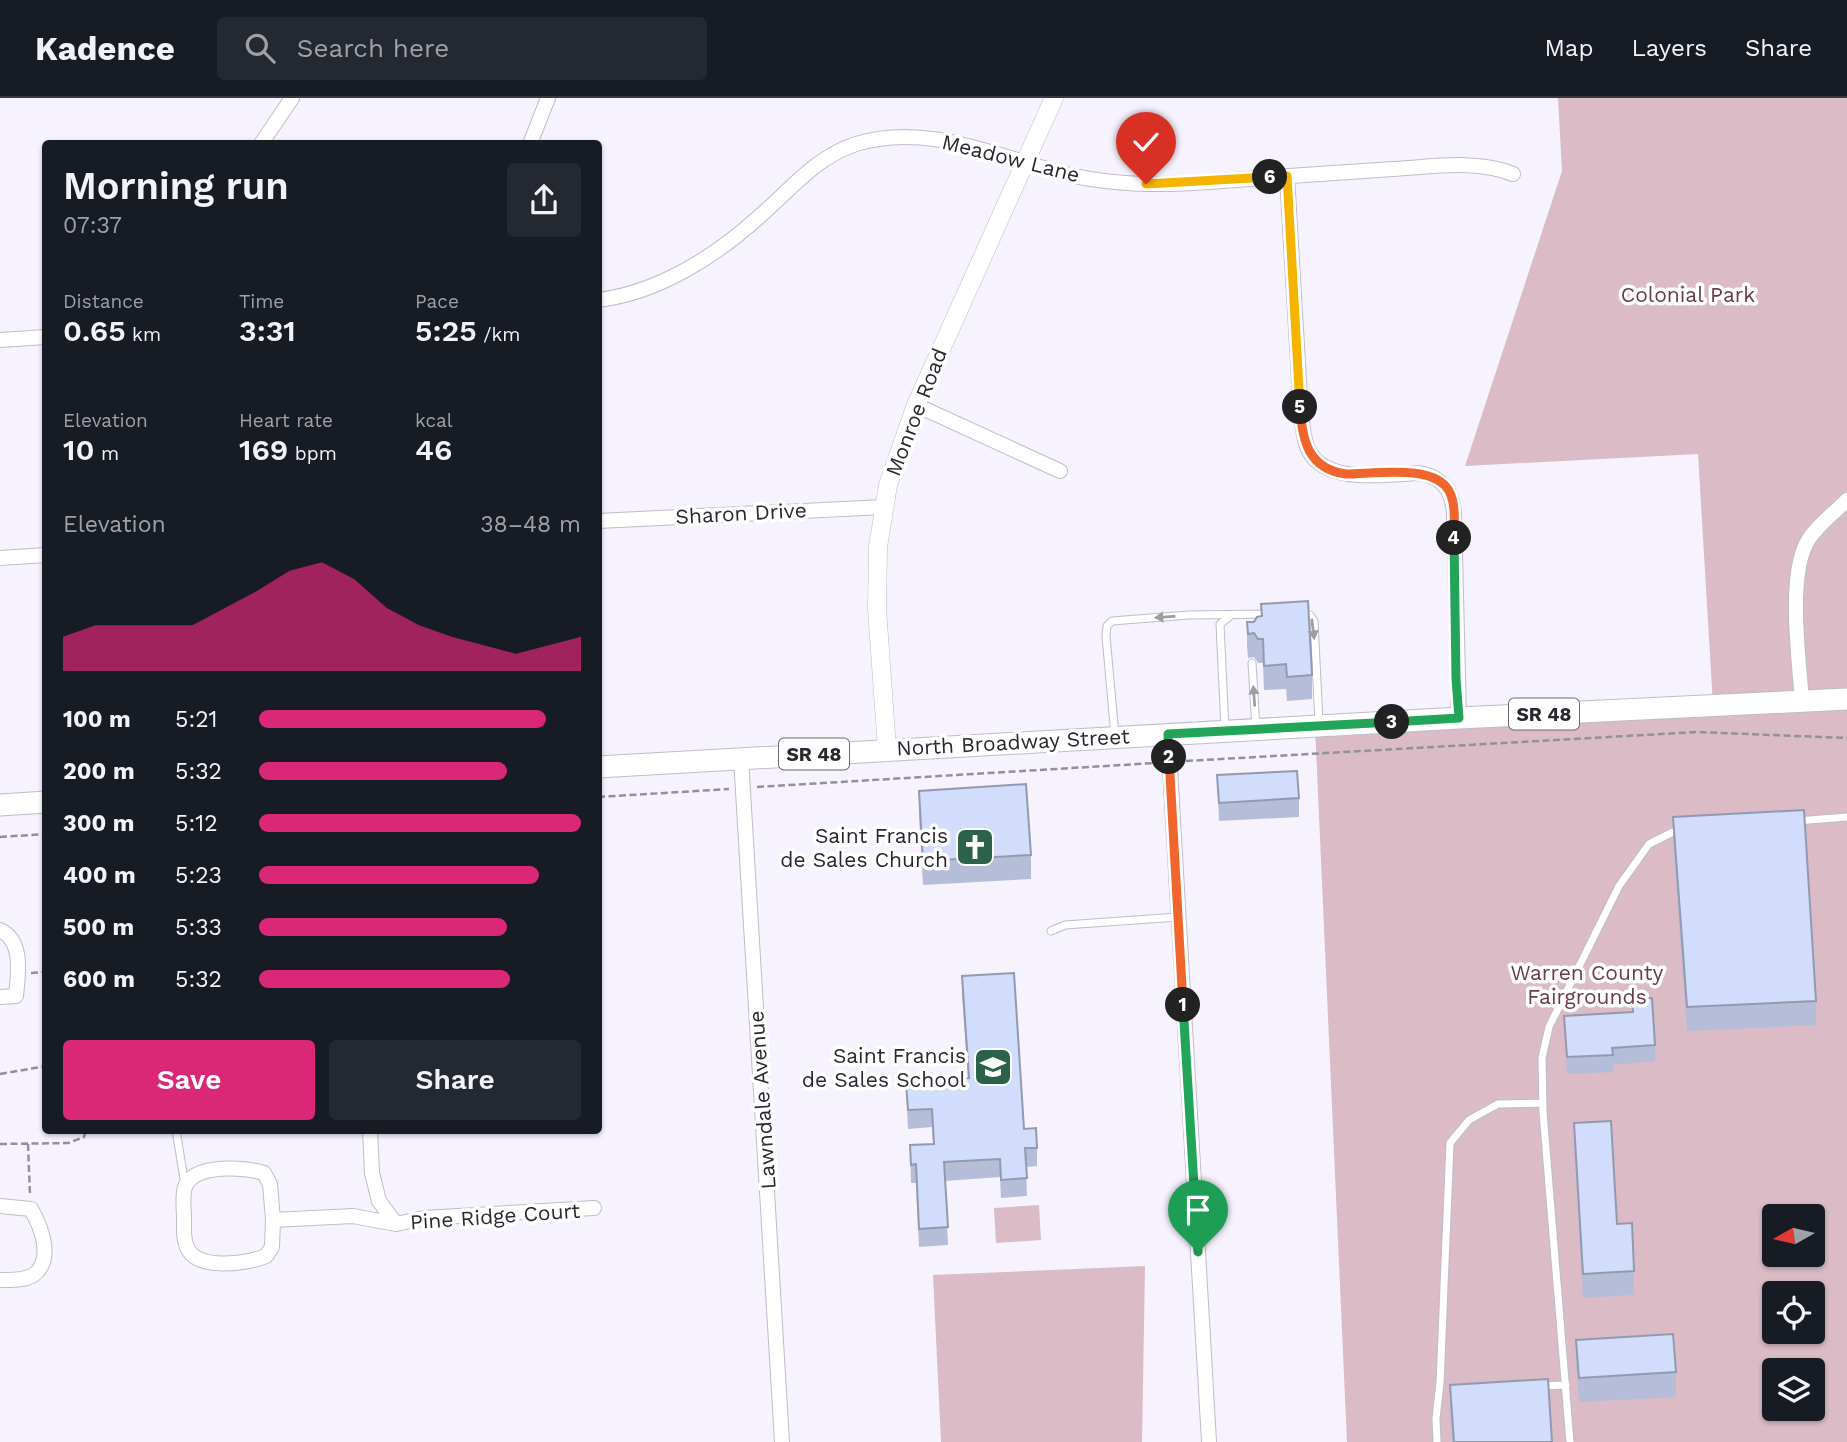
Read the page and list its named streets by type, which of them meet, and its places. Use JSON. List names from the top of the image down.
{
  "streets": {
    "main road": ["SR 48", "North Broadway Street"],
    "street": [
      "Meadow Lane",
      "Monroe Road",
      "Sharon Drive",
      "Lawndale Avenue",
      "Pine Ridge Court"
    ]
  },
  "crossings": [
    ["Meadow Lane", "Monroe Road"],
    ["Monroe Road", "Sharon Drive"],
    ["Monroe Road", "North Broadway Street"],
    ["North Broadway Street", "Lawndale Avenue"]
  ],
  "parks": ["Colonial Park", "Warren County Fairgrounds"],
  "places": {
    "church": ["Saint Francis de Sales Church"],
    "school or university": ["Saint Francis de Sales School"]
  },
  "north": "left",
  "page": {
    "header": "Kadence",
    "search": "Search here",
    "nav": ["Map", "Layers", "Share"],
    "heading": ["Morning run", "07:37"],
    "pins": [
      "6",
      "5",
      "4",
      "3",
      "2",
      "1"
    ],
    "stats": [
      ["Distance", "0.65 km"],
      ["Time", "3:31"],
      ["Pace", "5:25 /km"],
      ["Elevation", "10 m"],
      ["Heart rate", "169 bpm"],
      ["kcal", "46"]
    ],
    "chart": ["Elevation", "38–48 m"],
    "list": [
      {
        "name": "100 m",
        "note": "5:21"
      },
      {
        "name": "200 m",
        "note": "5:32"
      },
      {
        "name": "300 m",
        "note": "5:12"
      },
      {
        "name": "400 m",
        "note": "5:23"
      },
      {
        "name": "500 m",
        "note": "5:33"
      },
      {
        "name": "600 m",
        "note": "5:32"
      }
    ],
    "buttons": ["Save", "Share"]
  }
}
